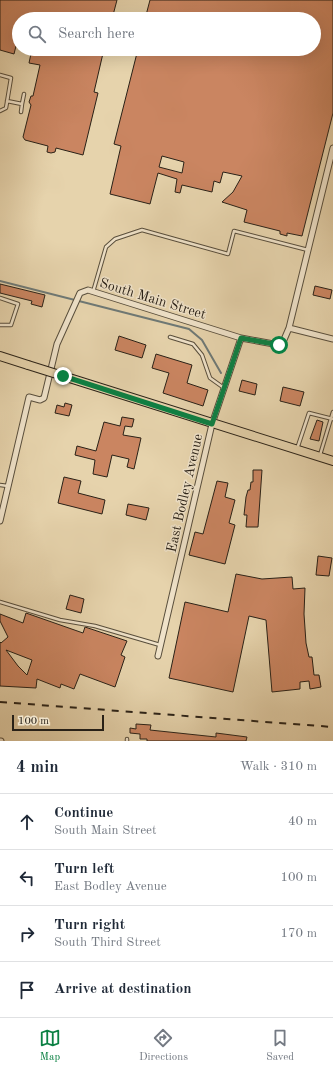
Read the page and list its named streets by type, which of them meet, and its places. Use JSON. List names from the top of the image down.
{
  "streets": {
    "street": ["South Main Street", "East Bodley Avenue"]
  },
  "crossings": [
    ["South Main Street", "East Bodley Avenue"]
  ],
  "scale_bar": "100 m",
  "page": {
    "search": "Search here",
    "scale": "100 m",
    "heading": ["4 min", "Walk · 310 m"],
    "list": [
      ["Continue", "South Main Street", "40 m"],
      ["Turn left", "East Bodley Avenue", "100 m"],
      ["Turn right", "South Third Street", "170 m"],
      "Arrive at destination"
    ],
    "nav": ["Map", "Directions", "Saved"]
  }
}
